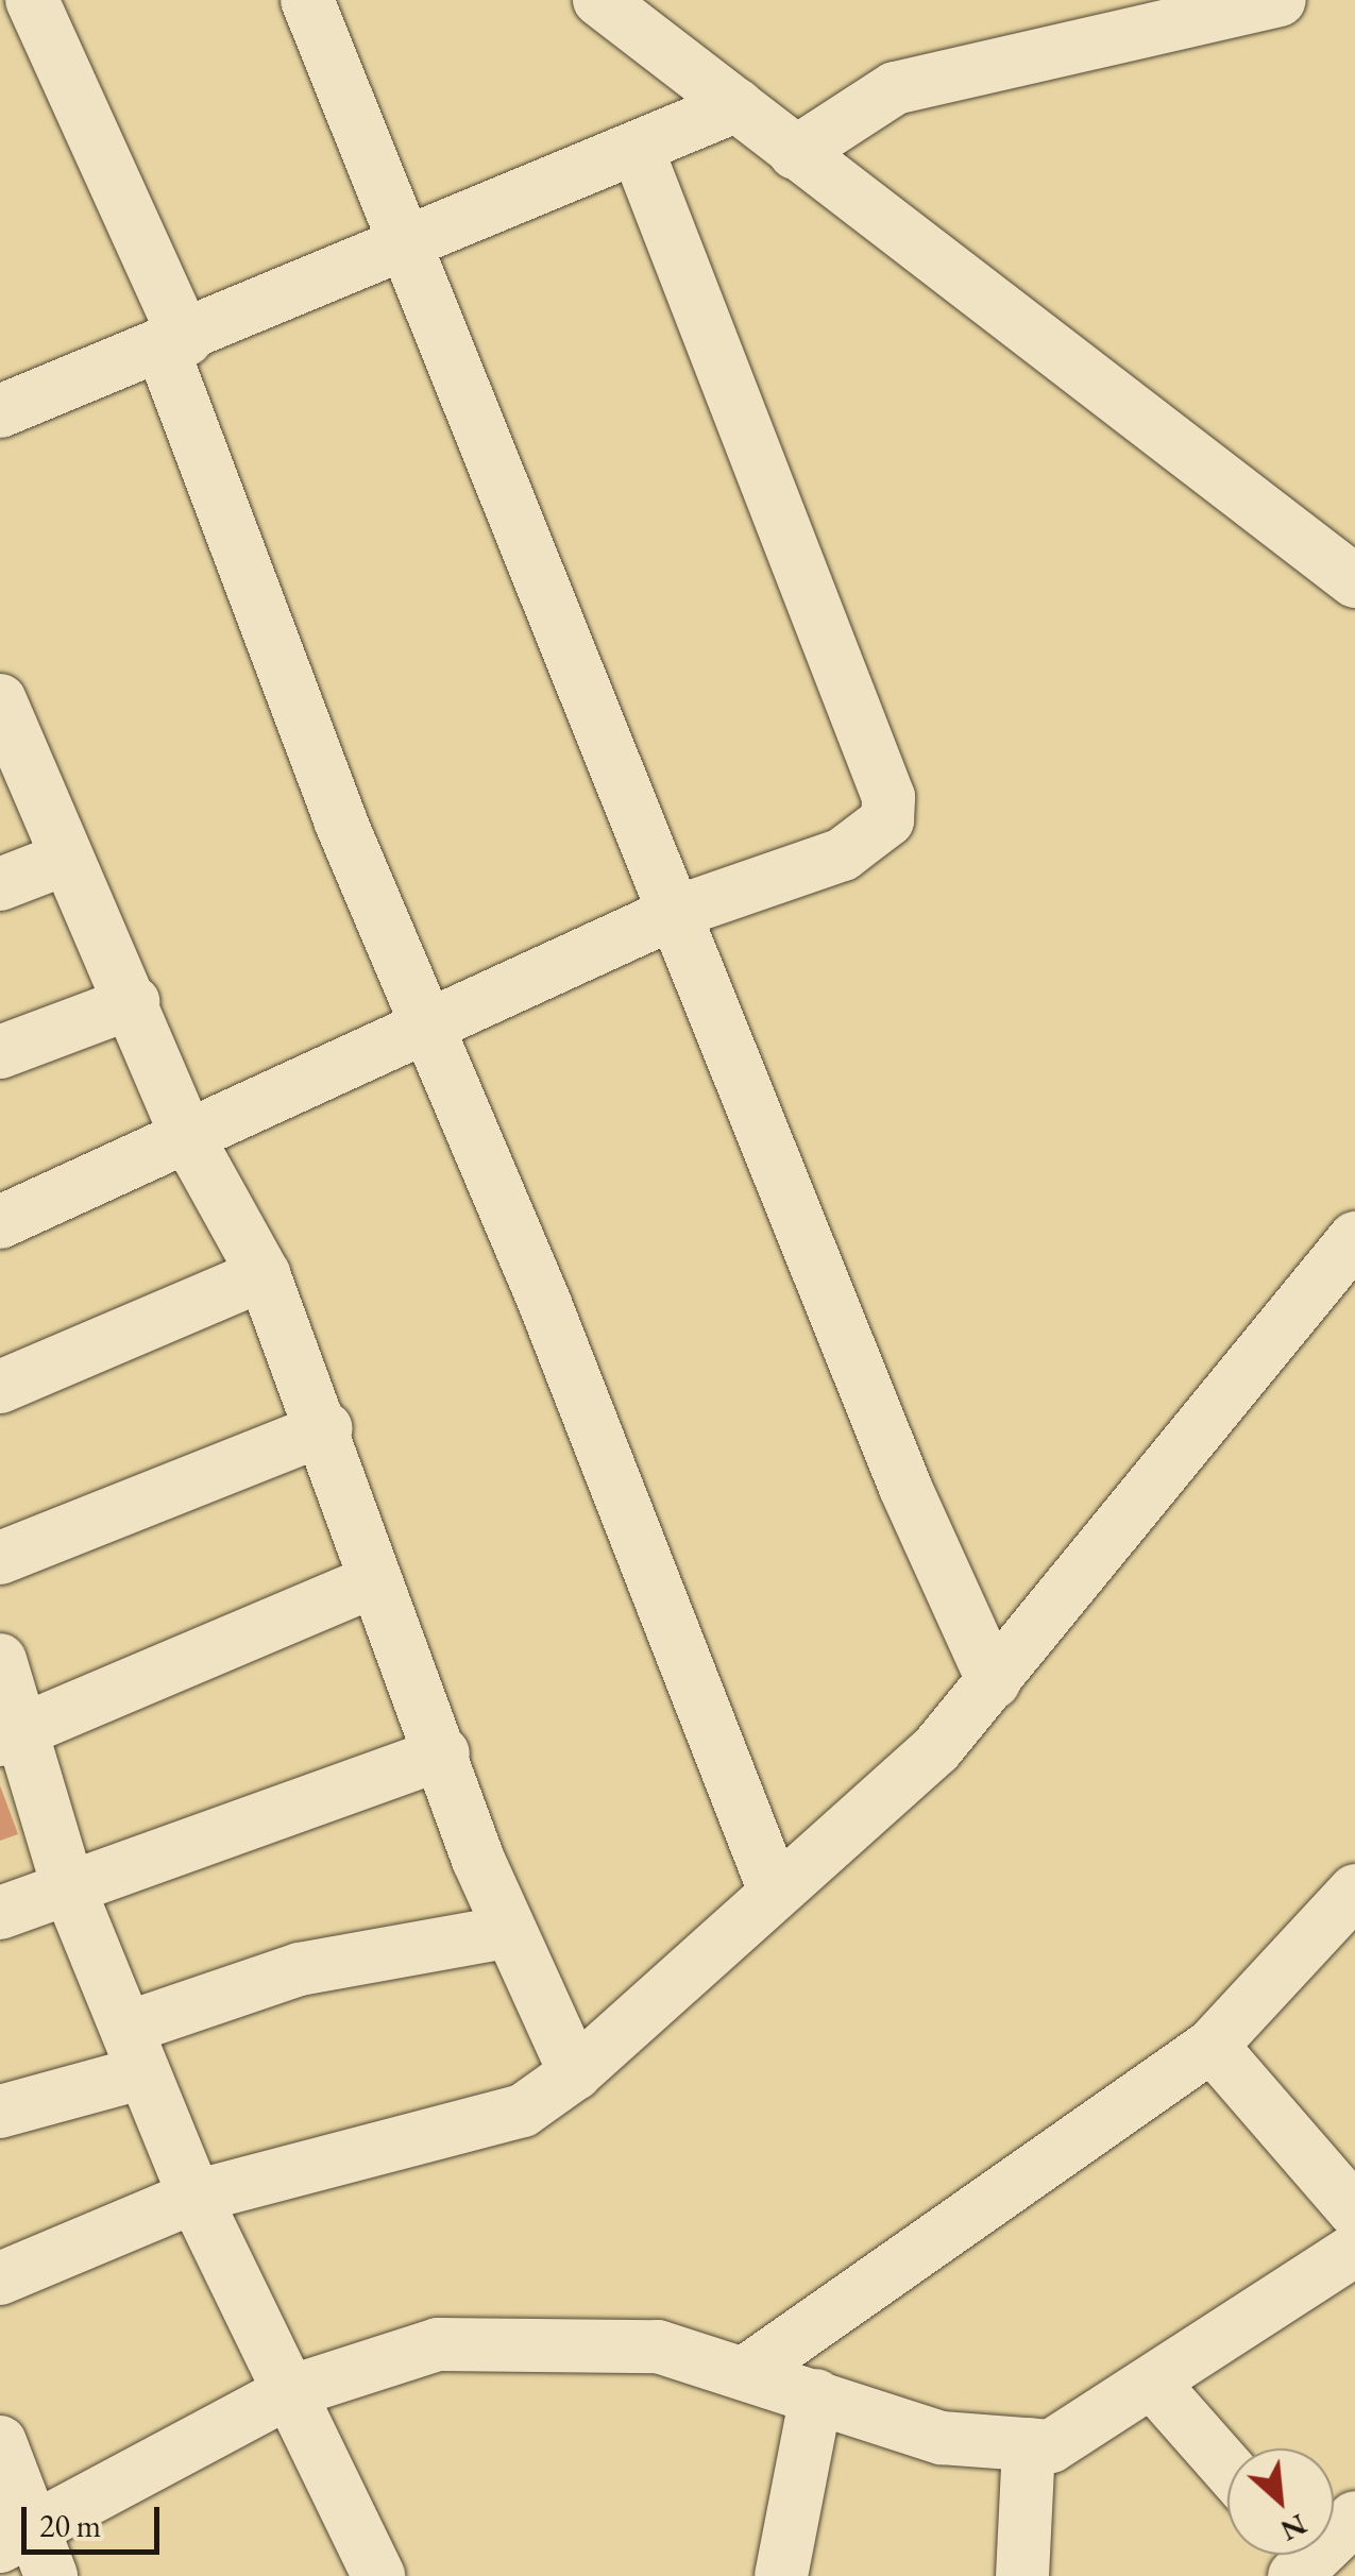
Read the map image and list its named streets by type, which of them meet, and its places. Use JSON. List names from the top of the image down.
{
  "scale_bar": "20 m",
  "north": "bottom right"
}
